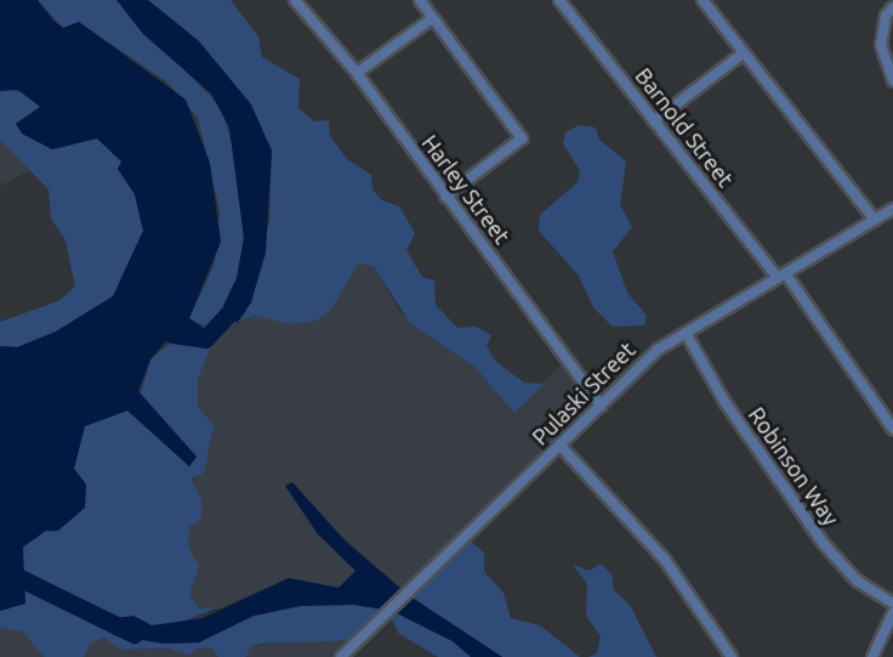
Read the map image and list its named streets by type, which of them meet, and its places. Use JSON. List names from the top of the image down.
{
  "streets": {
    "street": [
      "Barnold Street",
      "Harley Street",
      "Pulaski Street",
      "Robinson Way"
    ]
  },
  "crossings": [
    ["Barnold Street", "Pulaski Street"],
    ["Harley Street", "Pulaski Street"],
    ["Pulaski Street", "Robinson Way"]
  ]
}
